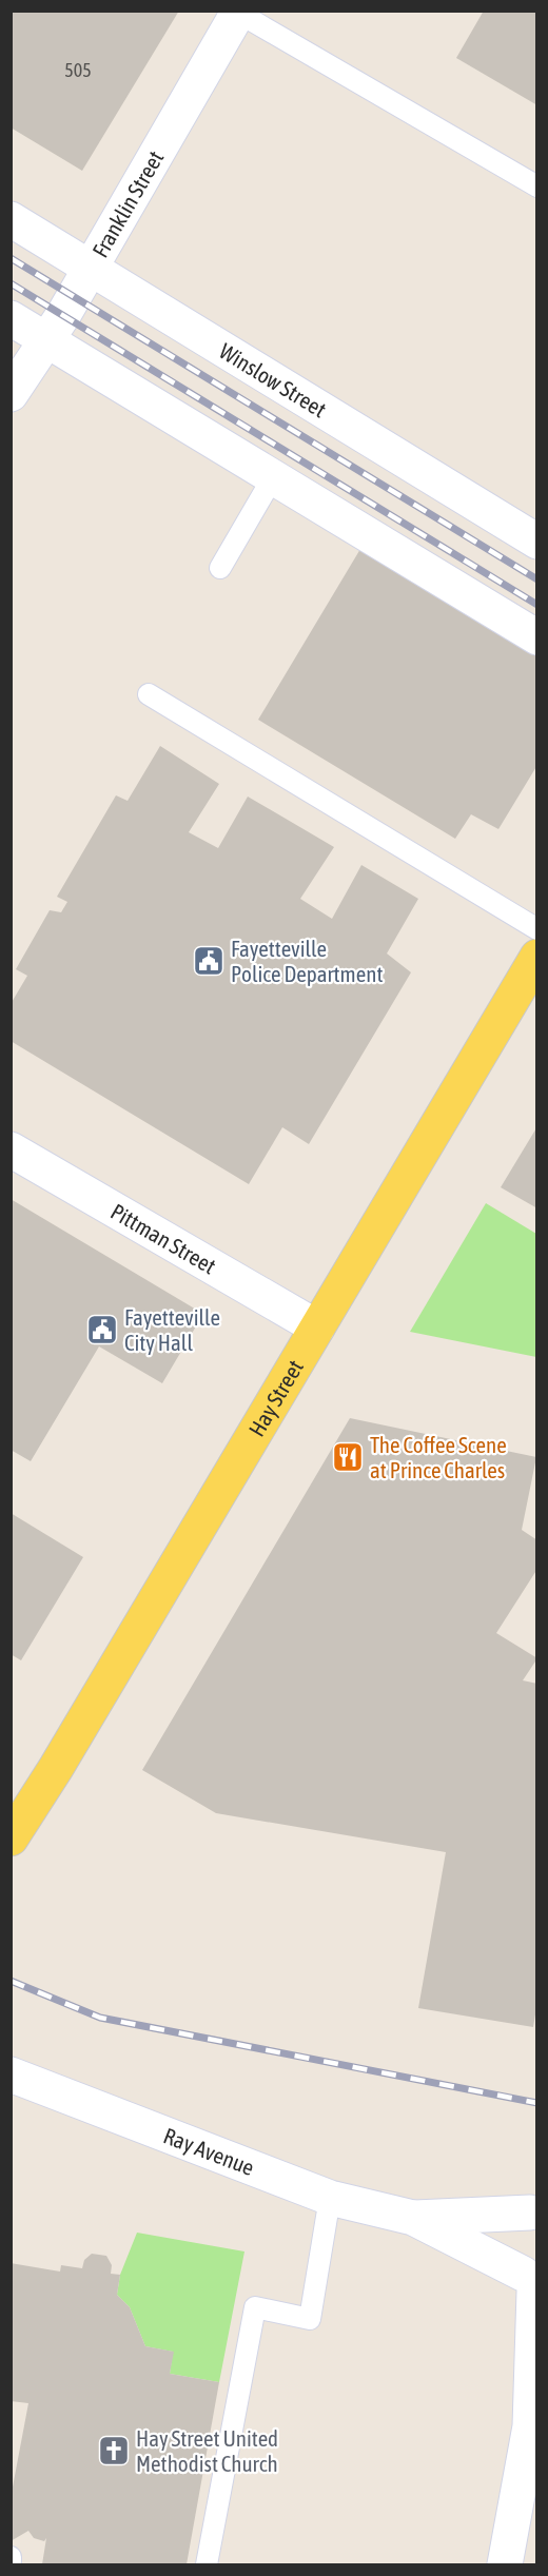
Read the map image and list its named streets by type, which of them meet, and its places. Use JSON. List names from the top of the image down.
{
  "streets": {
    "main road": ["Hay Street"],
    "street": [
      "Franklin Street",
      "Winslow Street",
      "Pittman Street",
      "Ray Avenue"
    ]
  },
  "crossings": [
    ["Franklin Street", "Winslow Street"],
    ["Pittman Street", "Hay Street"]
  ],
  "places": {
    "public building": ["Fayetteville Police Department", "Fayetteville City Hall"],
    "restaurant": ["The Coffee Scene at Prince Charles"],
    "church": ["Hay Street United Methodist Church"]
  },
  "house_numbers": ["505"]
}
